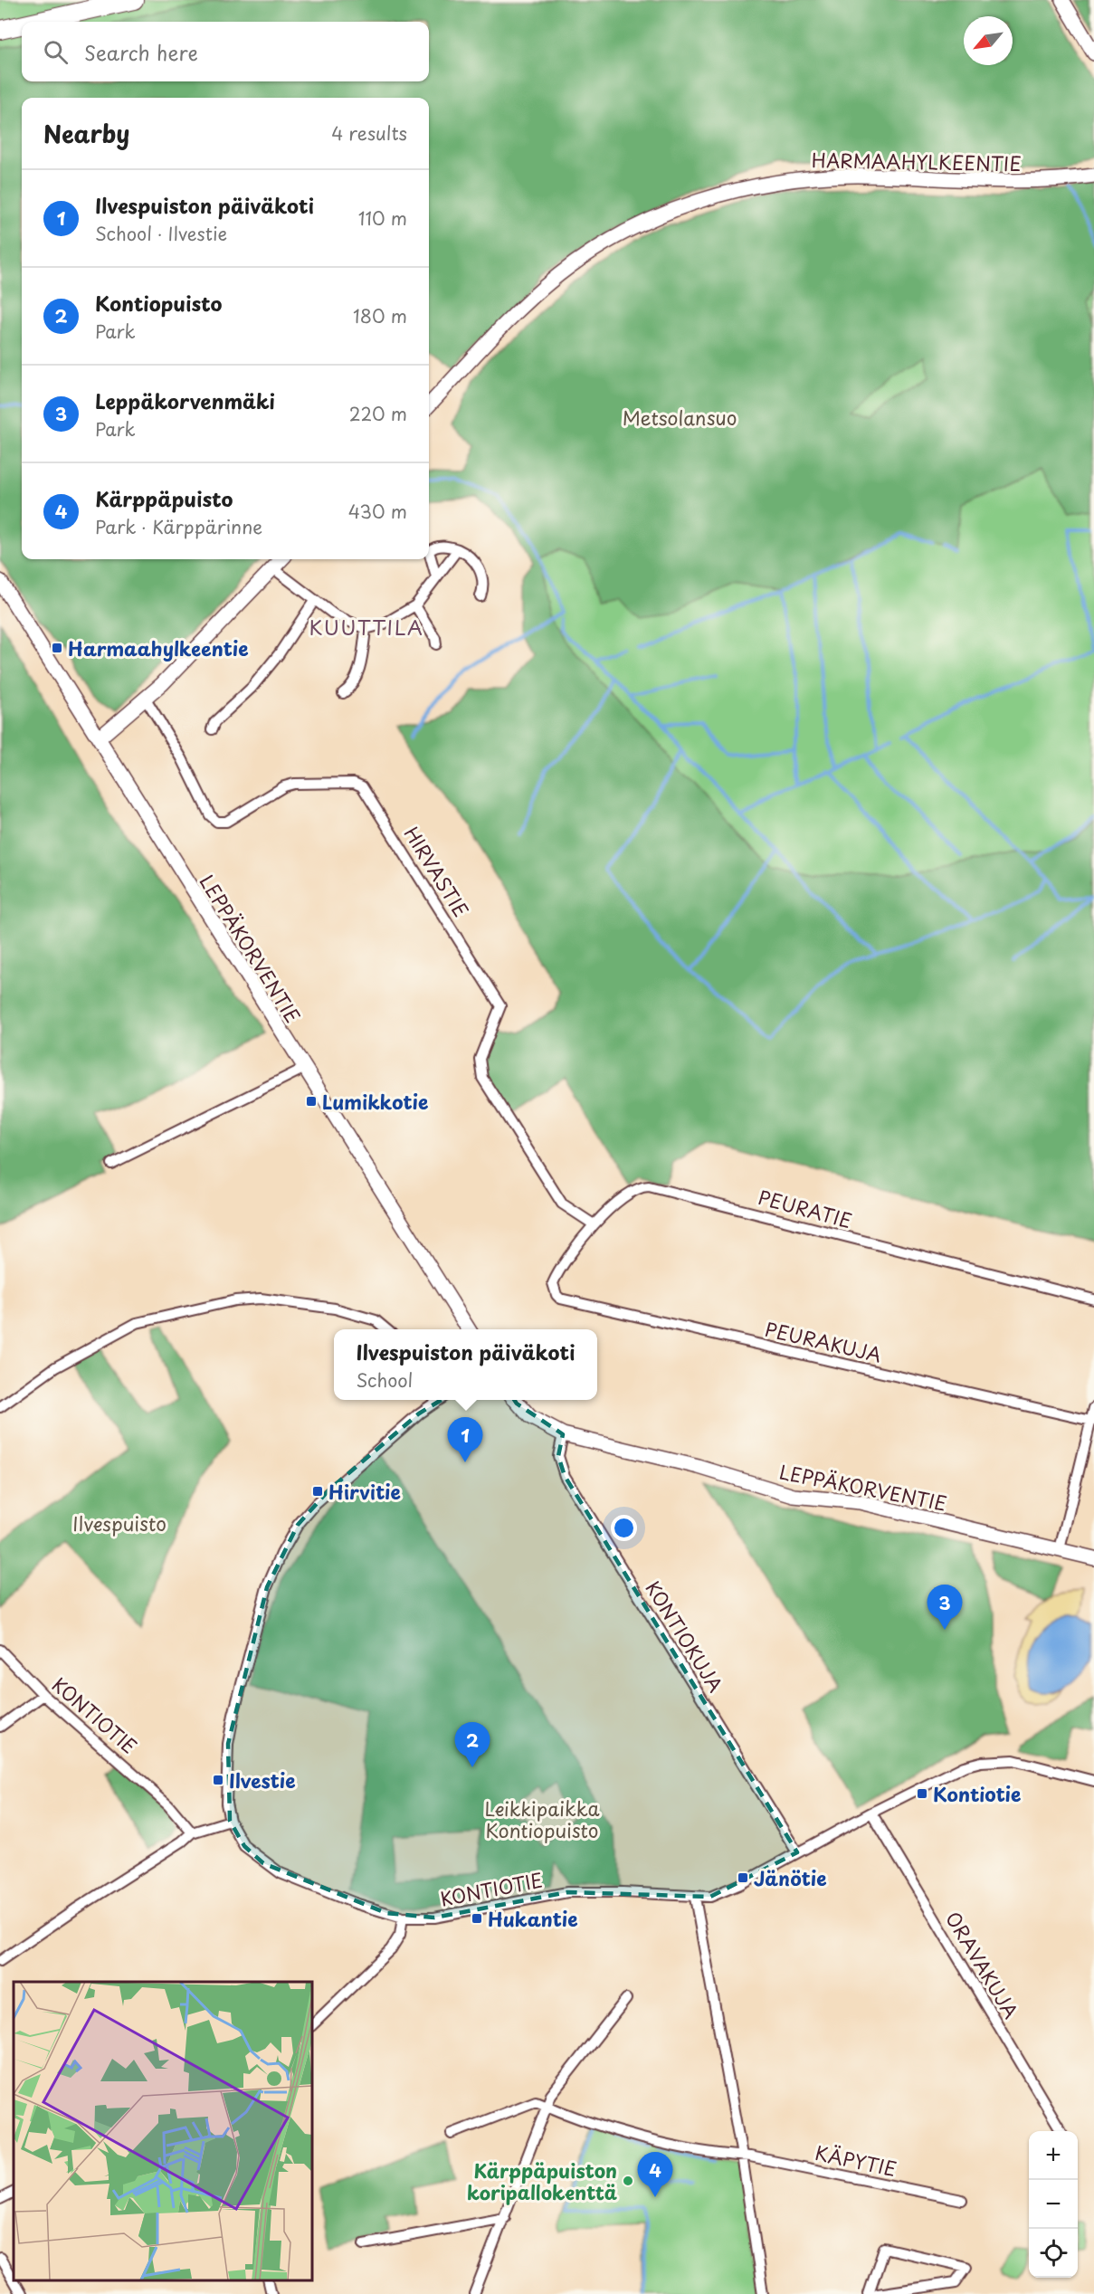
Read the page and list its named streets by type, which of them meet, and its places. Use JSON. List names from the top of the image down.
{
  "streets": {
    "street": [
      "HARMAAHYLKEENTIE",
      "HIRVASTIE",
      "LEPPÄKORVENTIE",
      "PEURATIE",
      "PEURAKUJA",
      "KONTIOKUJA",
      "KONTIOTIE",
      "ORAVAKUJA",
      "KÄPYTIE"
    ]
  },
  "crossings": [
    ["HIRVASTIE", "PEURATIE"],
    ["LEPPÄKORVENTIE", "KONTIOKUJA"],
    ["PEURATIE", "PEURAKUJA"],
    ["KONTIOKUJA", "KONTIOTIE"],
    ["KONTIOTIE", "ORAVAKUJA"]
  ],
  "districts": ["KUUTTILA"],
  "parks": ["Metsolansuo", "Ilvespuisto", "Leikkipaikka Kontiopuisto"],
  "places": {
    "transit": [
      "Harmaahylkeentie",
      "Lumikkotie",
      "Hirvitie",
      "Ilvestie",
      "Kontiotie",
      "Jänötie",
      "Hukantie"
    ],
    "other": ["Kärppäpuiston koripallokenttä"]
  },
  "north": "bottom left",
  "page": {
    "search": "Search here",
    "heading": ["Nearby", "4 results"],
    "list": [
      {
        "mark": "1",
        "name": "Ilvespuiston päiväkoti",
        "note": "School · Ilvestie",
        "value": "110 m"
      },
      {
        "mark": "2",
        "name": "Kontiopuisto",
        "note": "Park",
        "value": "180 m"
      },
      {
        "mark": "3",
        "name": "Leppäkorvenmäki",
        "note": "Park",
        "value": "220 m"
      },
      {
        "mark": "4",
        "name": "Kärppäpuisto",
        "note": "Park · Kärppärinne",
        "value": "430 m"
      }
    ],
    "popup": ["Ilvespuiston päiväkoti", "School"],
    "pins": [
      "1",
      "3",
      "2",
      "4"
    ],
    "map_buttons": ["+", "−"]
  }
}
